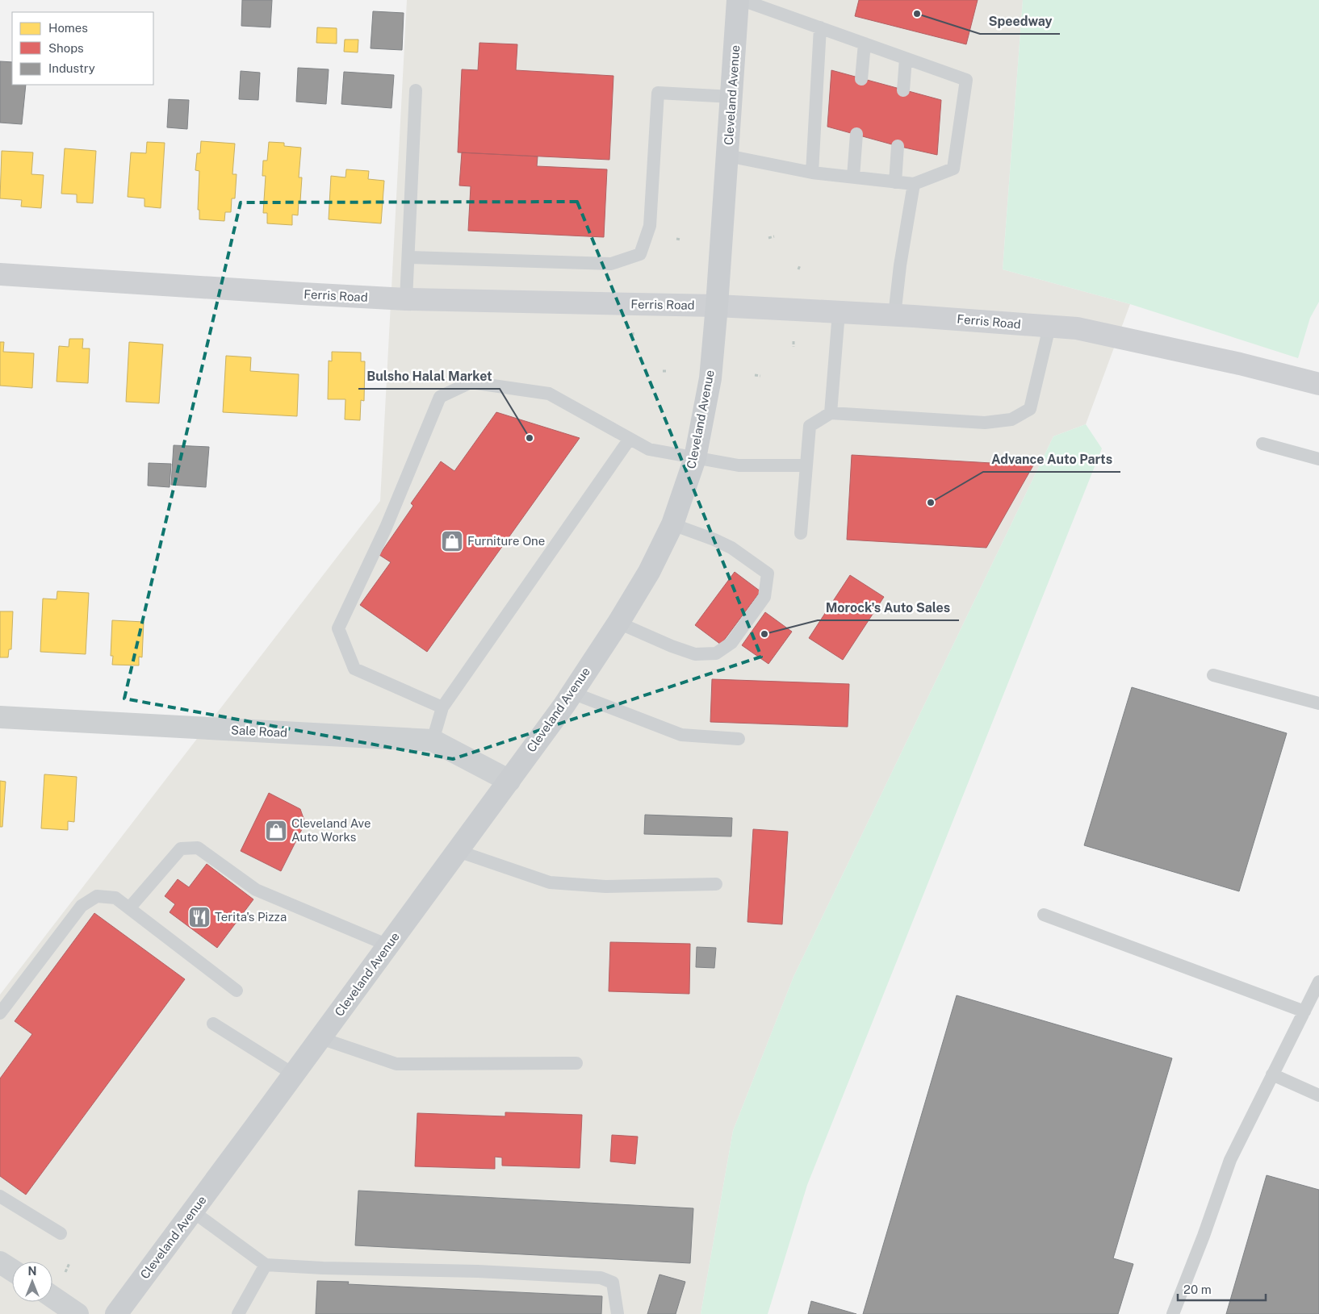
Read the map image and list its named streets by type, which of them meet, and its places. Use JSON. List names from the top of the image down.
{
  "streets": {
    "main road": ["Cleveland Avenue", "Ferris Road"],
    "street": ["Sale Road"]
  },
  "crossings": [
    ["Cleveland Avenue", "Ferris Road"],
    ["Cleveland Avenue", "Sale Road"]
  ],
  "places": {
    "other": [
      "Speedway",
      "Bulsho Halal Market",
      "Advance Auto Parts",
      "Morock's Auto Sales"
    ],
    "shop": ["Furniture One", "Cleveland Ave Auto Works"],
    "restaurant": ["Terita's Pizza"]
  },
  "legend": ["Homes", "Shops", "Industry"],
  "scale_bar": "20 m",
  "north": "top"
}
